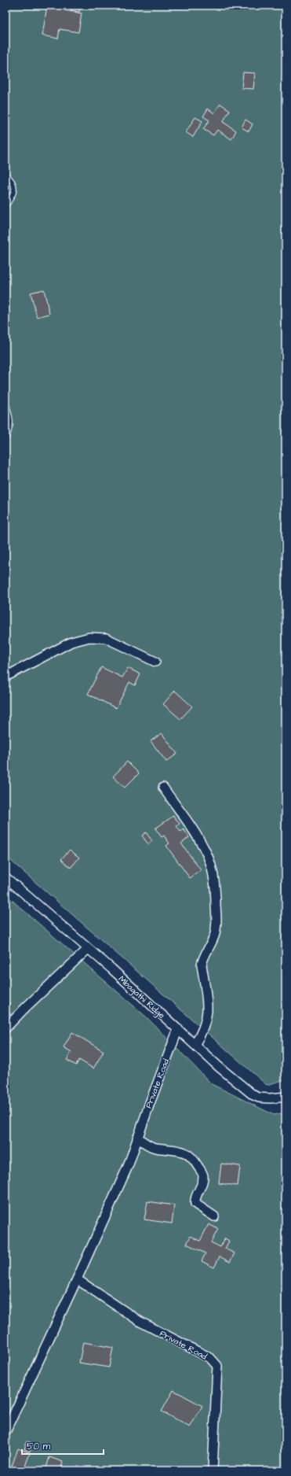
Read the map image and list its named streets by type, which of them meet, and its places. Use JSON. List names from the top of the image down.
{
  "streets": {
    "street": ["Mbagathi Ridge", "Private Road"]
  },
  "crossings": [
    ["Mbagathi Ridge", "Private Road"]
  ],
  "scale_bar": "50 m"
}
